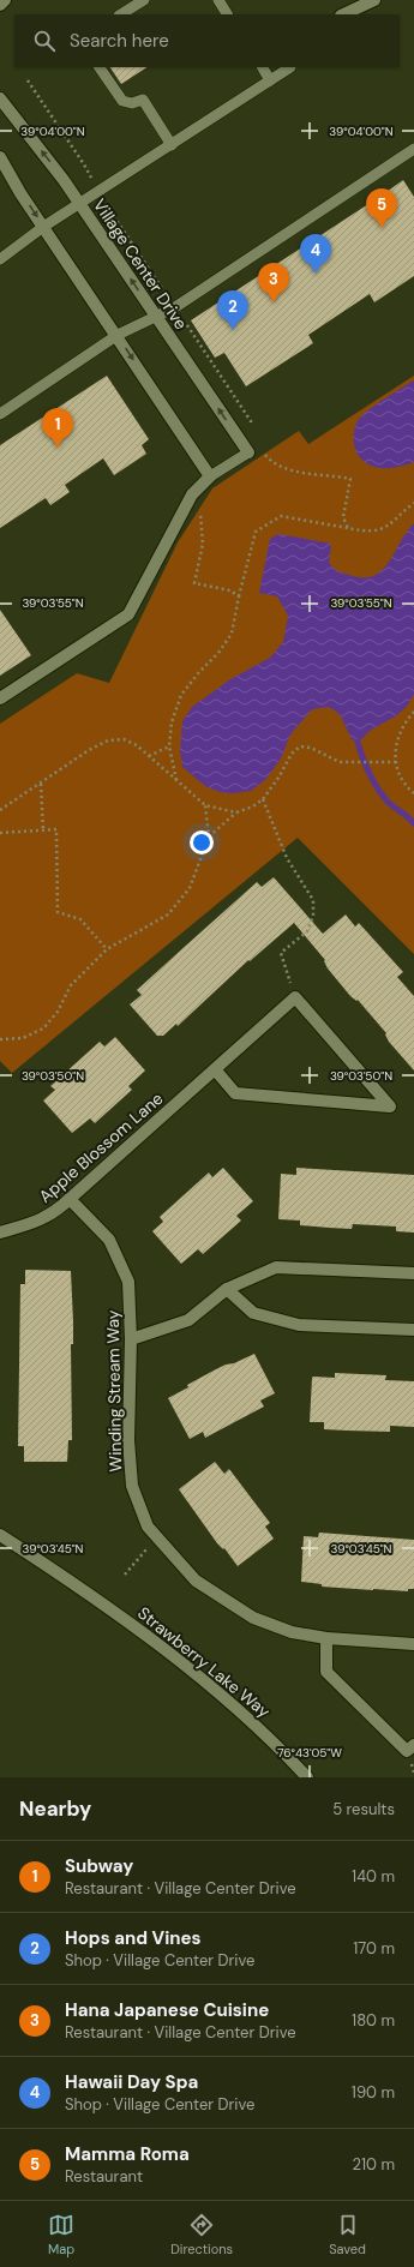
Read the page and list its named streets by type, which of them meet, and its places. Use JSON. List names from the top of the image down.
{
  "streets": {
    "street": [
      "Village Center Drive",
      "Apple Blossom Lane",
      "Winding Stream Way",
      "Strawberry Lake Way"
    ]
  },
  "crossings": [
    ["Apple Blossom Lane", "Winding Stream Way"]
  ],
  "page": {
    "search": "Search here",
    "pins": [
      "5",
      "4",
      "3",
      "2",
      "1"
    ],
    "heading": ["Nearby", "5 results"],
    "list": [
      {
        "mark": "1",
        "name": "Subway",
        "note": "Restaurant · Village Center Drive",
        "value": "140 m"
      },
      {
        "mark": "2",
        "name": "Hops and Vines",
        "note": "Shop · Village Center Drive",
        "value": "170 m"
      },
      {
        "mark": "3",
        "name": "Hana Japanese Cuisine",
        "note": "Restaurant · Village Center Drive",
        "value": "180 m"
      },
      {
        "mark": "4",
        "name": "Hawaii Day Spa",
        "note": "Shop · Village Center Drive",
        "value": "190 m"
      },
      {
        "mark": "5",
        "name": "Mamma Roma",
        "note": "Restaurant",
        "value": "210 m"
      }
    ],
    "nav": ["Map", "Directions", "Saved"]
  },
  "coordinates": [
    "39°04'00\"N",
    "39°03'55\"N",
    "39°03'50\"N",
    "39°03'45\"N",
    "76°43'05\"W"
  ]
}
